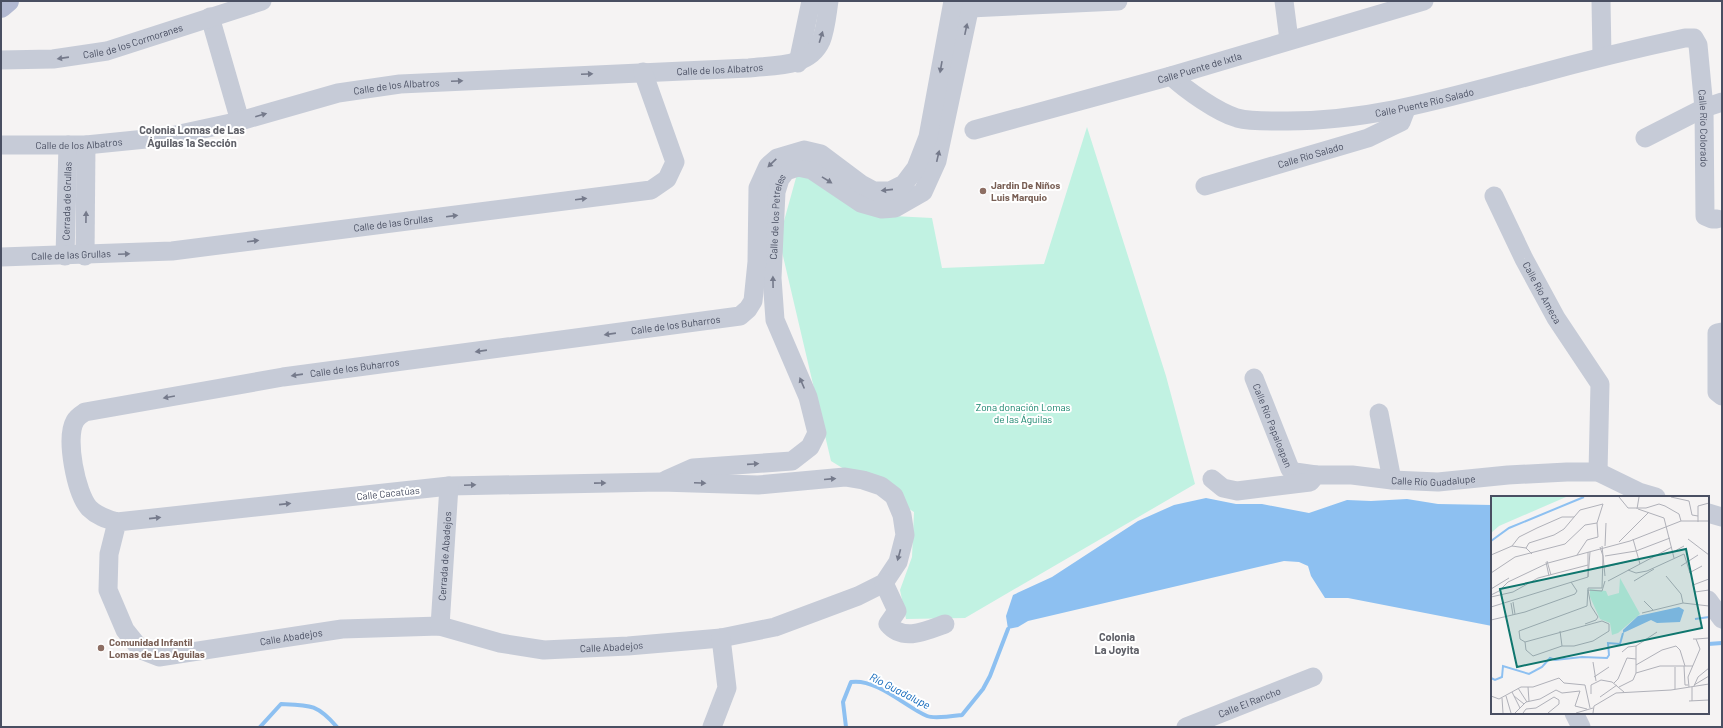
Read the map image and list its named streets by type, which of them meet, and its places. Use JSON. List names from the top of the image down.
{
  "streets": {
    "street": [
      "Calle de los Cormoranes",
      "Calle Puente de Ixtla",
      "Calle de los Albatros",
      "Calle Puente Río Salado",
      "Calle Río Colorado",
      "Calle Río Salado",
      "Cerrada de Grullas",
      "Calle de los Petreles",
      "Calle de las Grullas",
      "Calle Río Ameca",
      "Calle de los Buharros",
      "Calle Río Papaloapan",
      "Calle Río Guadalupe",
      "Calle Cacatúas",
      "Cerrada de Abadejos",
      "Calle Abadejos",
      "Calle El Rancho"
    ]
  },
  "crossings": [
    ["Calle Puente de Ixtla", "Calle Puente Río Salado"],
    ["Calle de los Albatros", "Cerrada de Grullas"],
    ["Calle de los Albatros", "Calle de las Grullas"],
    ["Calle Puente Río Salado", "Calle Río Colorado"],
    ["Calle Puente Río Salado", "Calle Río Salado"],
    ["Cerrada de Grullas", "Calle de las Grullas"],
    ["Calle de los Petreles", "Calle de los Buharros"],
    ["Calle de los Petreles", "Calle Cacatúas"],
    ["Calle de los Petreles", "Calle Abadejos"],
    ["Calle Río Ameca", "Calle Río Guadalupe"],
    ["Calle de los Buharros", "Calle Cacatúas"],
    ["Calle de los Buharros", "Calle Abadejos"],
    ["Calle Río Papaloapan", "Calle Río Guadalupe"],
    ["Calle Cacatúas", "Cerrada de Abadejos"],
    ["Calle Cacatúas", "Calle Abadejos"],
    ["Cerrada de Abadejos", "Calle Abadejos"]
  ],
  "one_way": [
    "Calle de los Cormoranes",
    "Calle de los Albatros",
    "Calle de las Grullas",
    "Calle de los Buharros",
    "Calle Cacatúas"
  ],
  "districts": ["Colonia Lomas de Las Águilas 1a Sección", "Colonia La Joyita"],
  "water": ["Río Guadalupe"],
  "parks": ["Zona donación Lomas de las Águilas"],
  "places": ["Jardin De Niños Luis Marquio", "Comunidad Infantil Lomas de Las Aguilas"]
}
